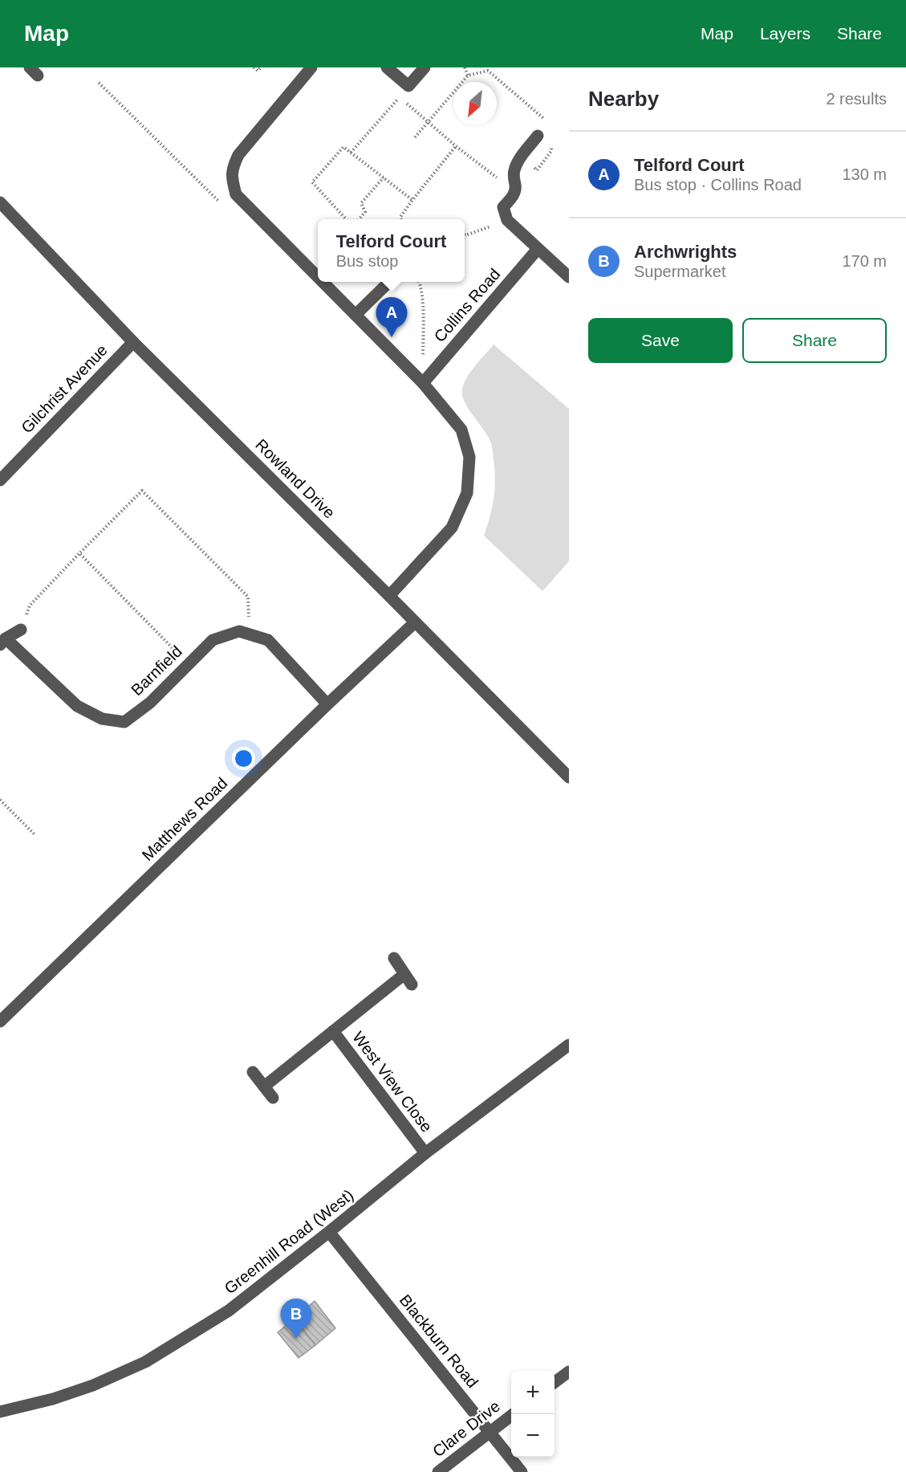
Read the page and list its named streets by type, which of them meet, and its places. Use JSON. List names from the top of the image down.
{
  "streets": {
    "street": [
      "Collins Road",
      "Gilchrist Avenue",
      "Rowland Drive",
      "Barnfield",
      "Matthews Road",
      "West View Close",
      "Greenhill Road (West)",
      "Blackburn Road",
      "Clare Drive"
    ]
  },
  "crossings": [
    ["Gilchrist Avenue", "Rowland Drive"],
    ["Rowland Drive", "Matthews Road"],
    ["Barnfield", "Matthews Road"],
    ["West View Close", "Greenhill Road (West)"],
    ["Greenhill Road (West)", "Blackburn Road"],
    ["Blackburn Road", "Clare Drive"]
  ],
  "north": "bottom left",
  "page": {
    "header": "Map",
    "nav": ["Map", "Layers", "Share"],
    "heading": ["Nearby", "2 results"],
    "list": [
      {
        "mark": "A",
        "name": "Telford Court",
        "note": "Bus stop · Collins Road",
        "value": "130 m"
      },
      {
        "mark": "B",
        "name": "Archwrights",
        "note": "Supermarket",
        "value": "170 m"
      }
    ],
    "popup": ["Telford Court", "Bus stop"],
    "pins": ["A", "B"],
    "buttons": ["Save", "Share"],
    "map_buttons": ["+", "−"]
  }
}
